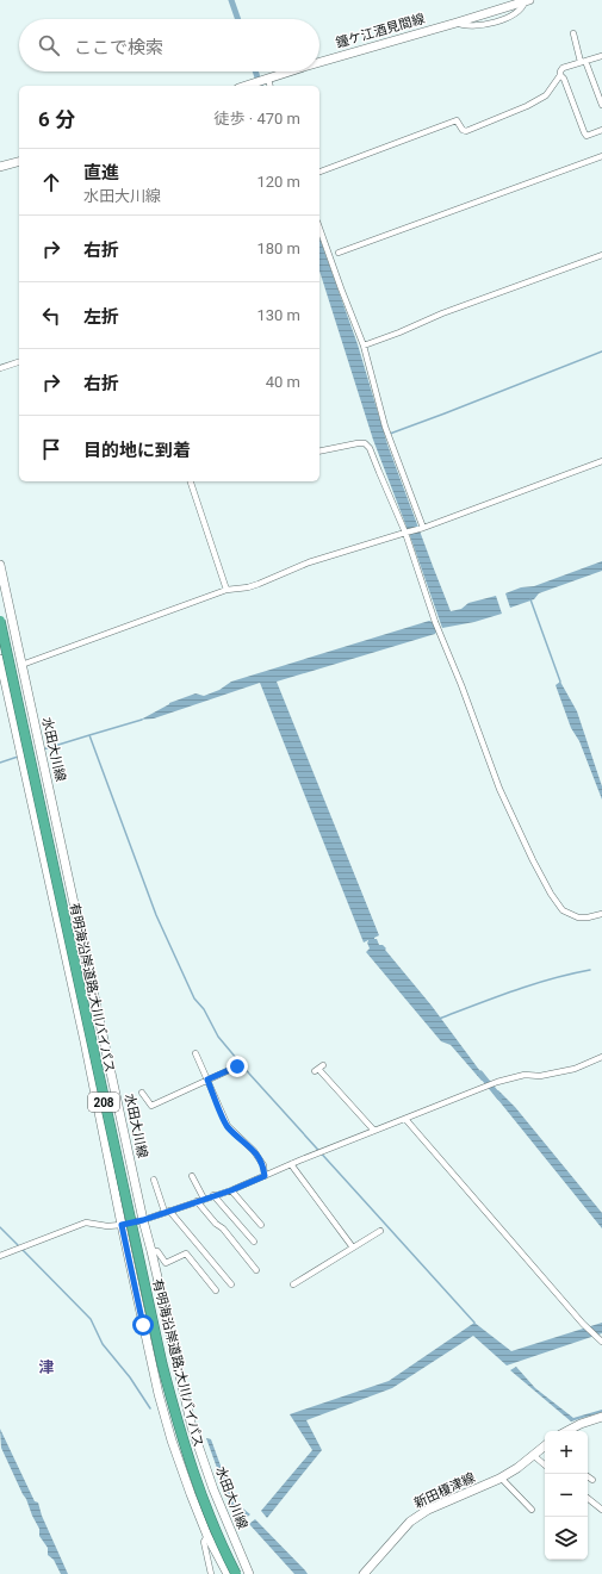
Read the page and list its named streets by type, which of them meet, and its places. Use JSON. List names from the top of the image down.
{
  "streets": {
    "highway": ["有明海沿岸道路;大川バイパス", "208"],
    "main road": ["鐘ケ江酒見間線", "水田大川線", "新田榎津線"]
  },
  "districts": ["津"],
  "page": {
    "search": "ここで検索",
    "heading": ["6 分", "徒歩 · 470 m"],
    "list": [
      ["直進", "水田大川線", "120 m"],
      ["右折", "180 m"],
      ["左折", "130 m"],
      ["右折", "40 m"],
      "目的地に到着"
    ],
    "map_buttons": ["+", "−"]
  }
}
